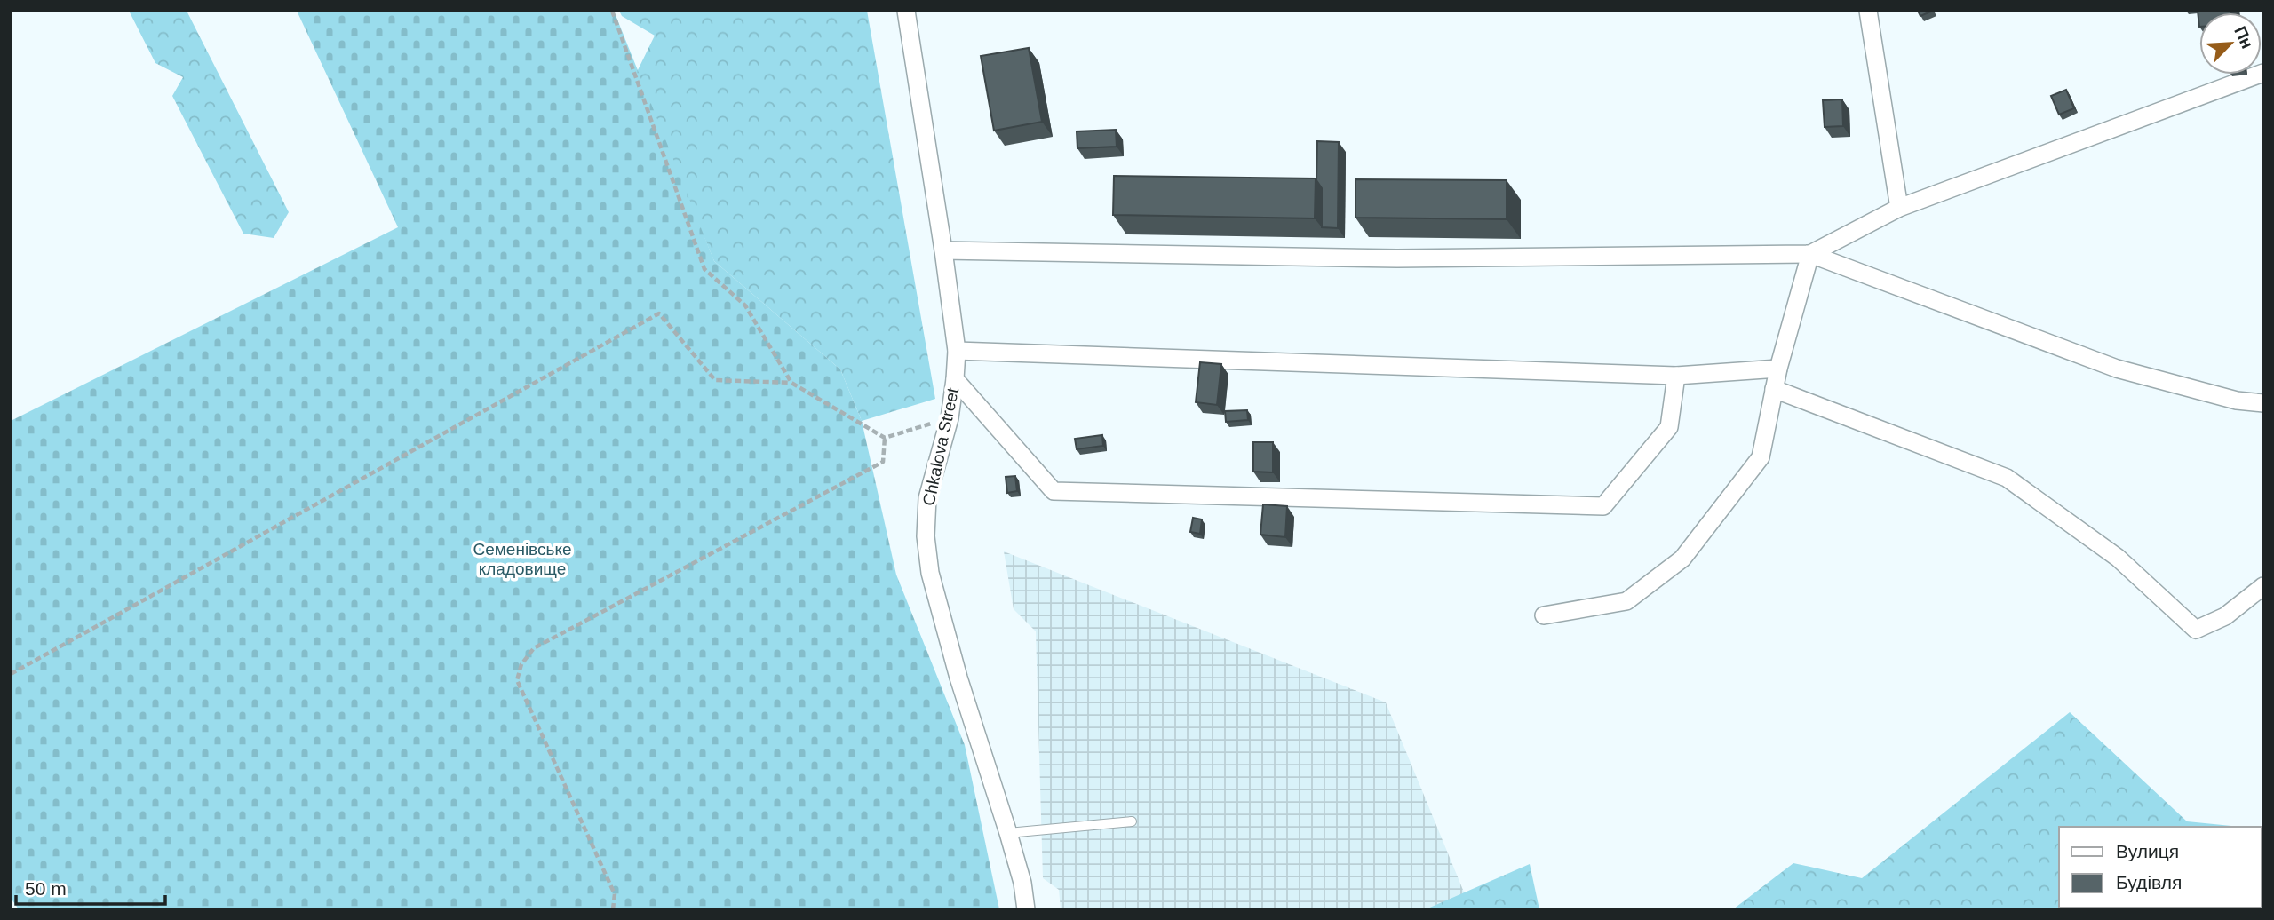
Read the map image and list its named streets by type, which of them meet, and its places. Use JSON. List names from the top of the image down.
{
  "streets": {
    "street": ["Chkalova Street"]
  },
  "parks": ["Семенівське кладовище"],
  "legend": ["Вулиця", "Будівля"],
  "scale_bar": "50 m",
  "north": "top right"
}
